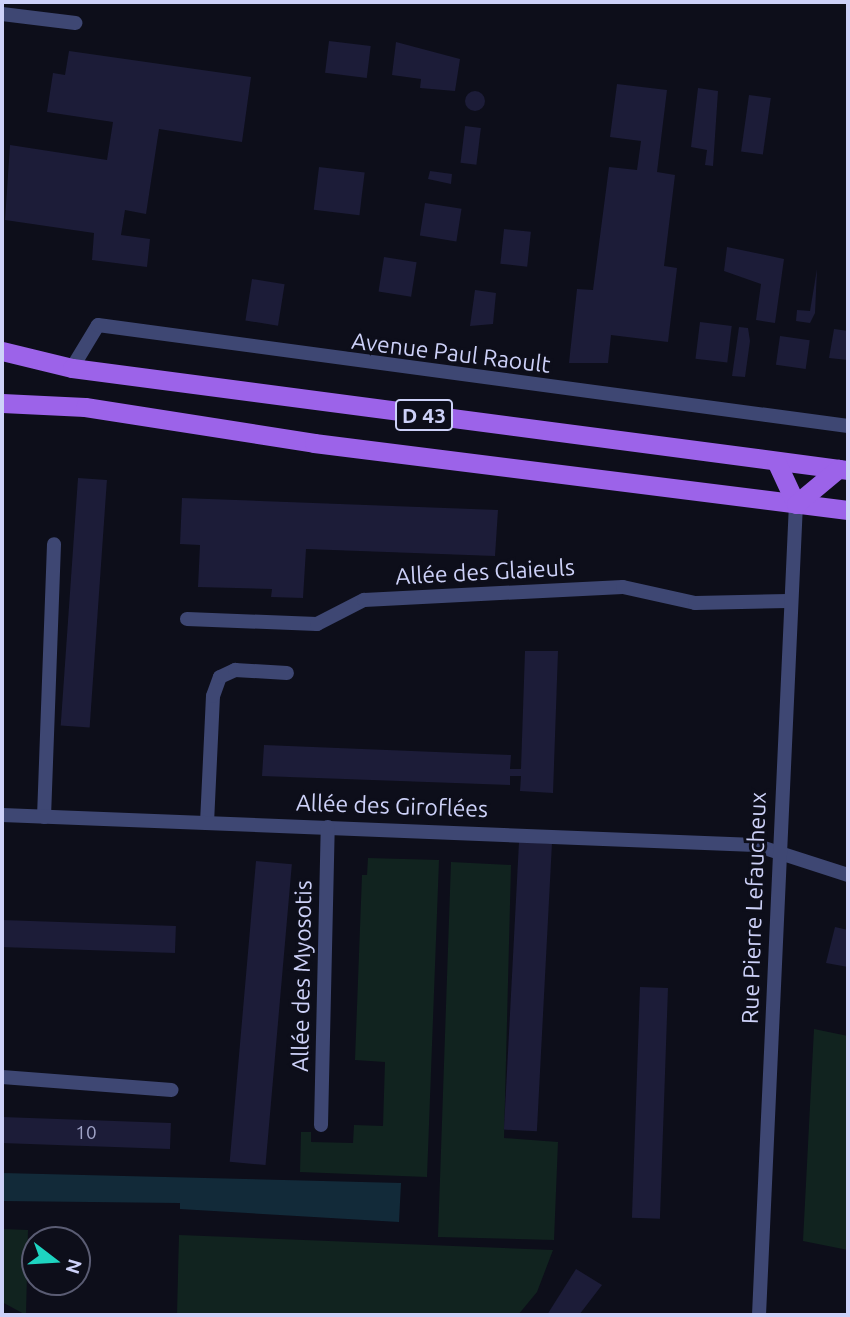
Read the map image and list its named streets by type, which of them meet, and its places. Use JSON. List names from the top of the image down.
{
  "streets": {
    "main road": ["D 43"],
    "street": [
      "Avenue Paul Raoult",
      "Allée des Glaieuls",
      "Allée des Giroflées",
      "Rue Pierre Lefaucheux",
      "Allée des Myosotis"
    ]
  },
  "crossings": [
    ["Avenue Paul Raoult", "D 43"],
    ["D 43", "Rue Pierre Lefaucheux"],
    ["Allée des Glaieuls", "Rue Pierre Lefaucheux"],
    ["Allée des Giroflées", "Rue Pierre Lefaucheux"],
    ["Allée des Giroflées", "Allée des Myosotis"]
  ],
  "house_numbers": ["10"],
  "north": "right"
}
